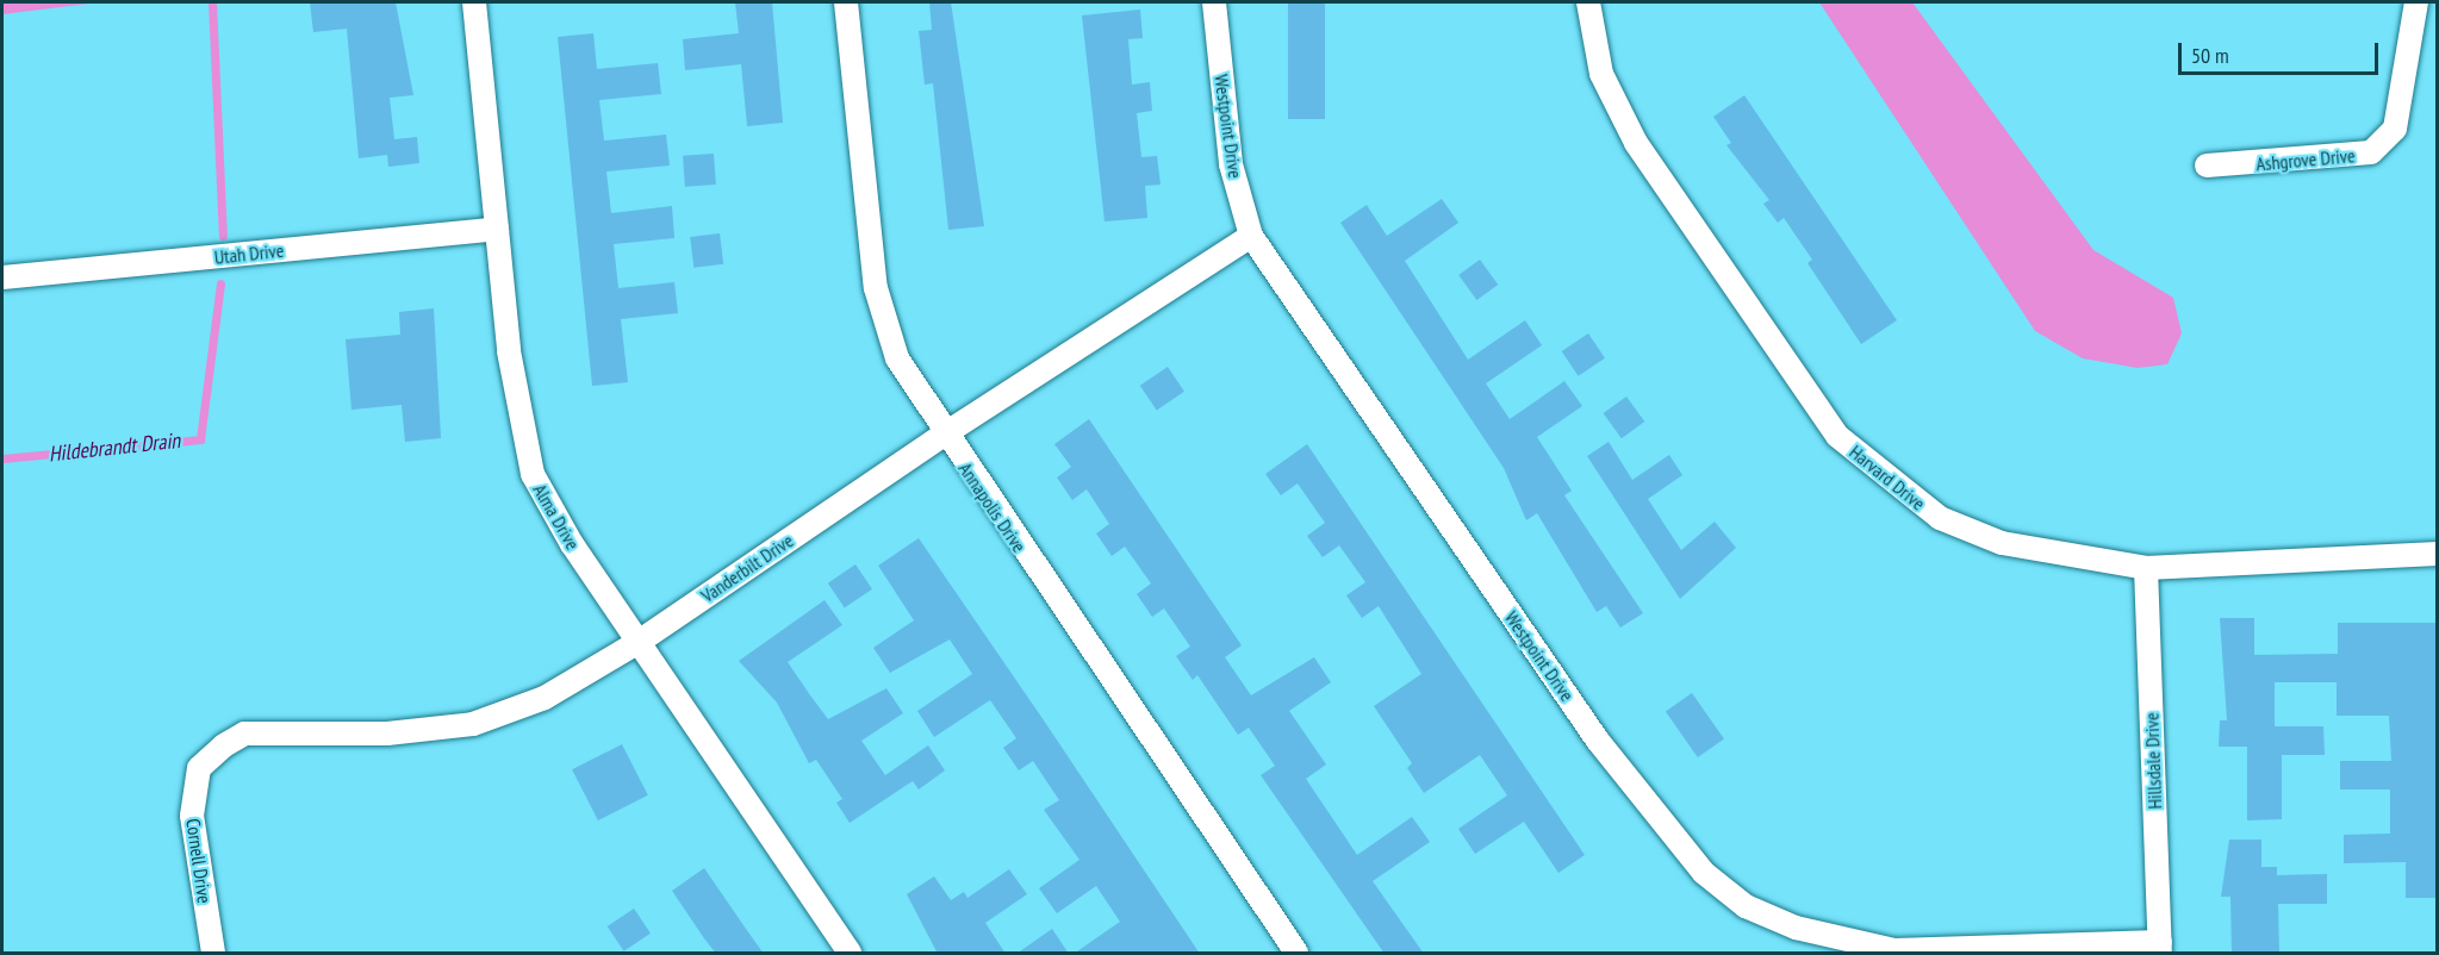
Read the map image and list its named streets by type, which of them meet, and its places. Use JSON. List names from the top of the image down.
{
  "streets": {
    "street": [
      "Westpoint Drive",
      "Ashgrove Drive",
      "Utah Drive",
      "Harvard Drive",
      "Annapolis Drive",
      "Alma Drive",
      "Vanderbilt Drive",
      "Hillsdale Drive",
      "Cornell Drive"
    ]
  },
  "crossings": [
    ["Westpoint Drive", "Vanderbilt Drive"],
    ["Westpoint Drive", "Hillsdale Drive"],
    ["Utah Drive", "Alma Drive"],
    ["Harvard Drive", "Hillsdale Drive"],
    ["Annapolis Drive", "Vanderbilt Drive"],
    ["Alma Drive", "Vanderbilt Drive"],
    ["Vanderbilt Drive", "Cornell Drive"]
  ],
  "water": ["Hildebrandt Drain"],
  "scale_bar": "50 m"
}
